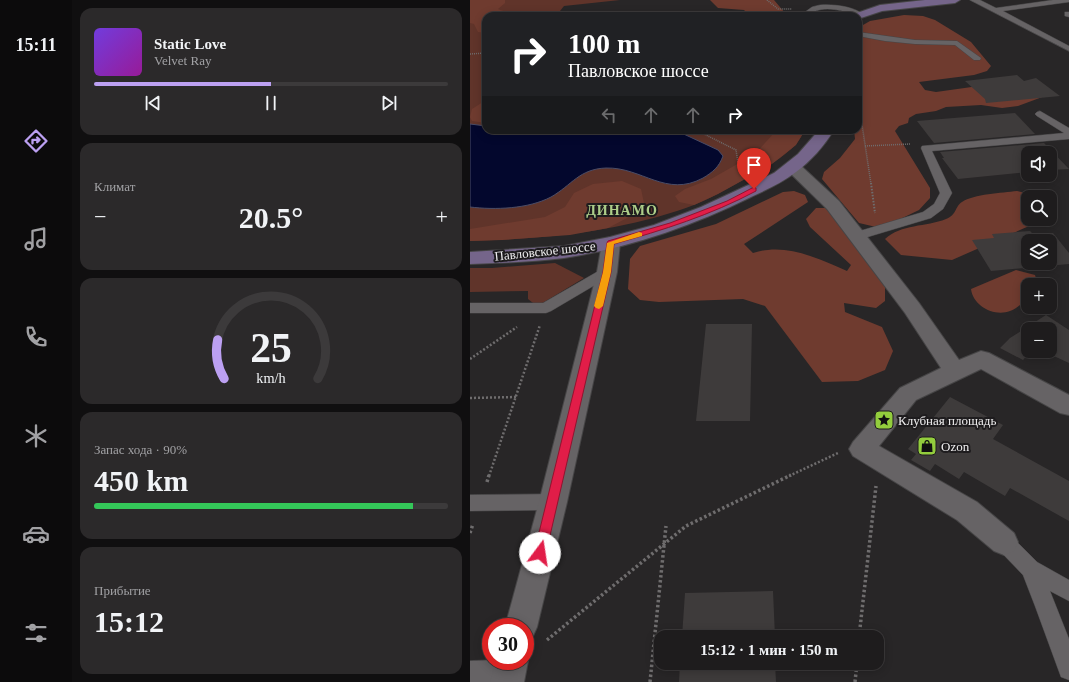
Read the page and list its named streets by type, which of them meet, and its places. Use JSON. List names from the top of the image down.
{
  "streets": {
    "main road": ["Павловское шоссе"]
  },
  "districts": ["ДИНАМО"],
  "places": {
    "place": ["Клубная площадь"],
    "shop": ["Ozon"]
  },
  "page": {
    "tabs": "15:11",
    "turn": ["100 m", "Павловское шоссе"],
    "song": ["Static Love", "Velvet Ray"],
    "tile": [
      "Климат",
      ["Запас хода · 90%", "450 km"],
      ["Прибытие", "15:12"]
    ],
    "map_buttons": ["+", "−"],
    "heat": ["−", "20.5°", "+"],
    "limit": "30",
    "trip": "15:12 · 1 мин · 150 m",
    "gauge": ["25", "km/h"]
  }
}
